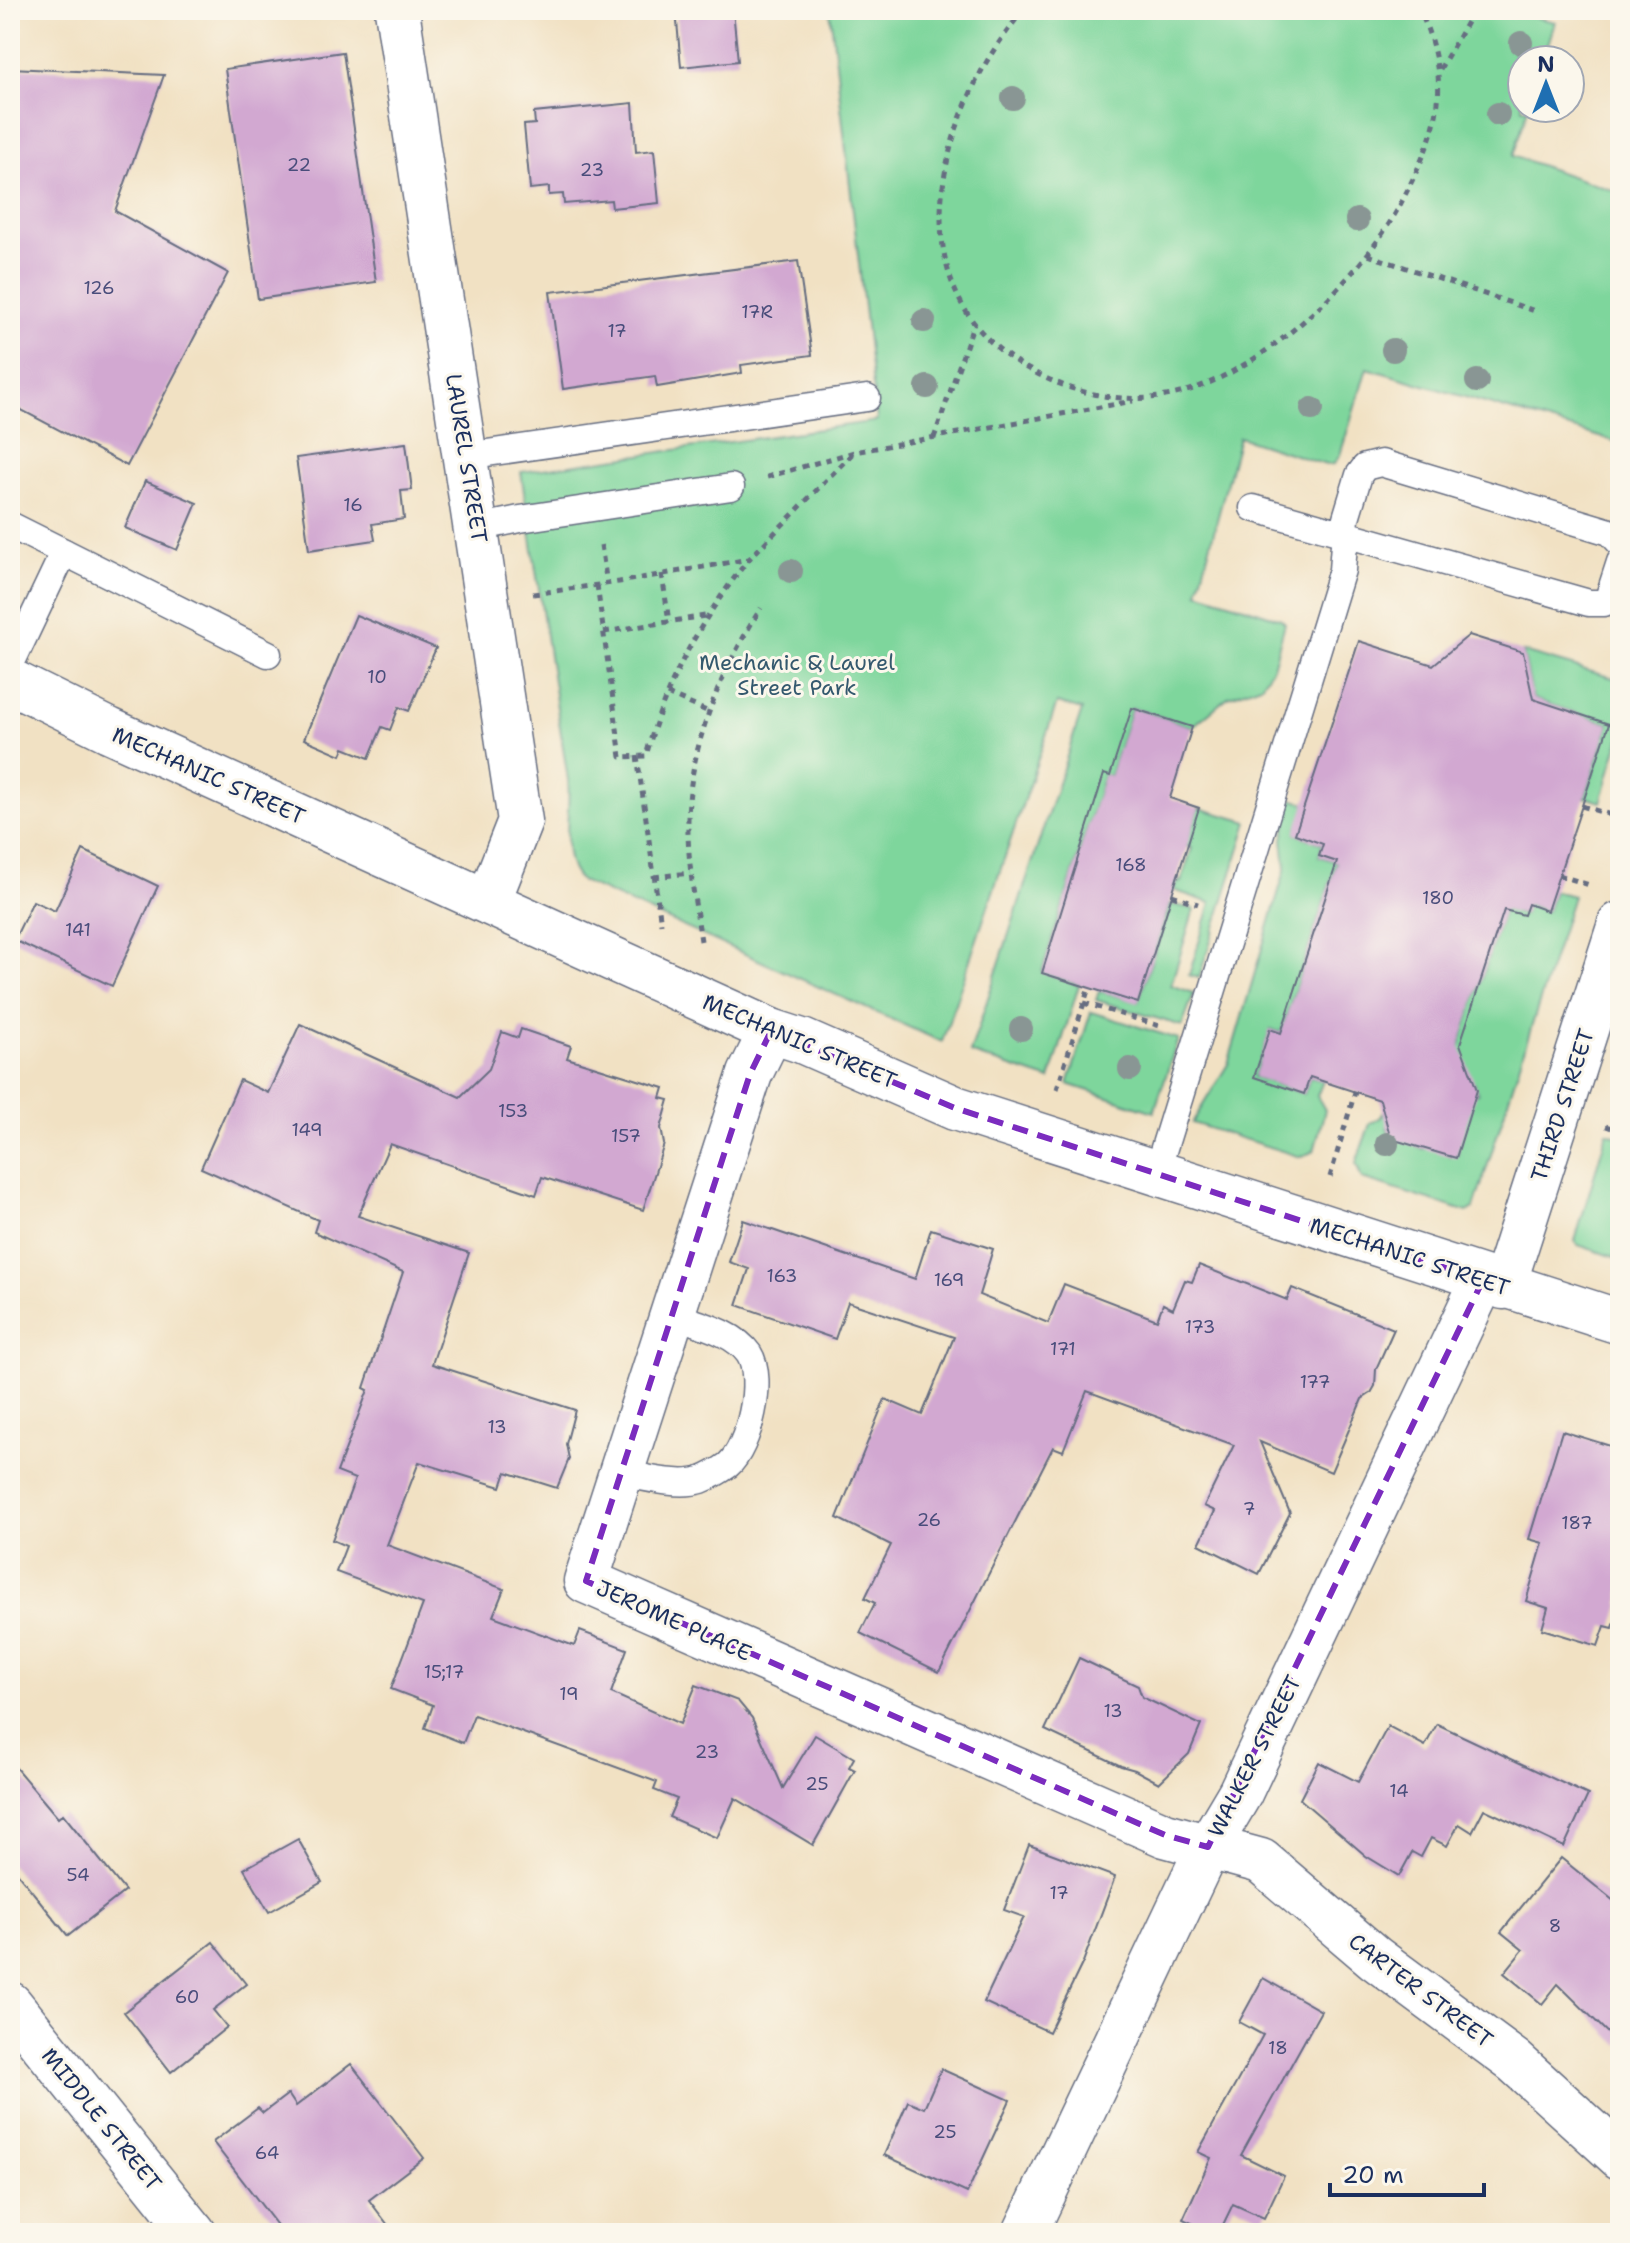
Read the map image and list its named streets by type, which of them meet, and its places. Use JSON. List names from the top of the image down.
{
  "streets": {
    "street": [
      "LAUREL STREET",
      "MECHANIC STREET",
      "THIRD STREET",
      "JEROME PLACE",
      "WALKER STREET",
      "CARTER STREET",
      "MIDDLE STREET"
    ]
  },
  "crossings": [
    ["LAUREL STREET", "MECHANIC STREET"],
    ["MECHANIC STREET", "THIRD STREET"],
    ["MECHANIC STREET", "JEROME PLACE"],
    ["MECHANIC STREET", "WALKER STREET"],
    ["THIRD STREET", "WALKER STREET"],
    ["JEROME PLACE", "WALKER STREET"],
    ["JEROME PLACE", "CARTER STREET"],
    ["WALKER STREET", "CARTER STREET"]
  ],
  "parks": ["Mechanic & Laurel Street Park"],
  "house_numbers": [
    "22",
    "23",
    "126",
    "17R",
    "17",
    "16",
    "10",
    "168",
    "180",
    "141",
    "153",
    "149",
    "157",
    "163",
    "169",
    "173",
    "171",
    "177",
    "13",
    "7",
    "26",
    "187",
    "15;17",
    "19",
    "13",
    "23",
    "25",
    "14",
    "54",
    "17",
    "8",
    "60",
    "18",
    "25",
    "64"
  ],
  "scale_bar": "20 m",
  "north": "top"
}
